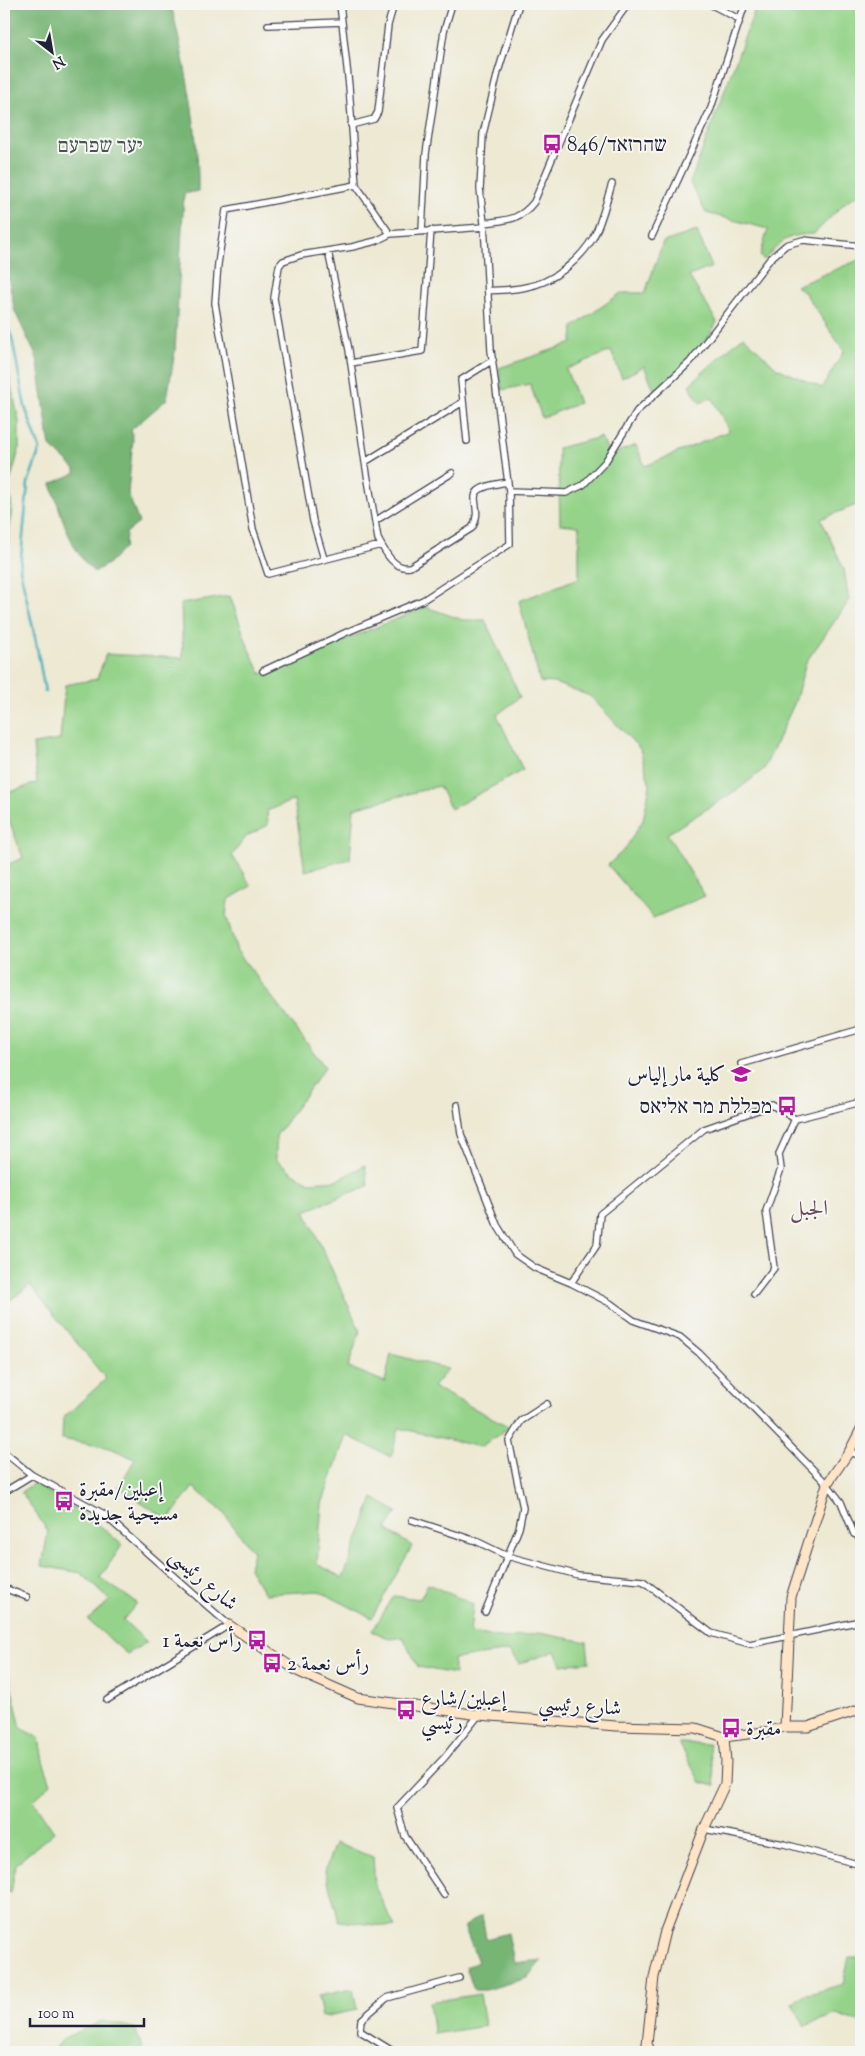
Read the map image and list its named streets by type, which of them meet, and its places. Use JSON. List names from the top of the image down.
{
  "streets": {
    "main road": ["شارع رئيسي"]
  },
  "districts": ["الجبل"],
  "parks": ["יער שפרעם"],
  "places": {
    "bus stop": [
      "846/שהרזאד",
      "מכללת מר אליאס",
      "إعبلين/مقبرة مسيحية جديدة",
      "رأس نعمة 1",
      "رأس نعمة 2",
      "إعبلين/شارع رئيسي",
      "مقبرة"
    ],
    "school or university": ["كلية مار إلياس"]
  },
  "scale_bar": "100 m",
  "north": "bottom right"
}
